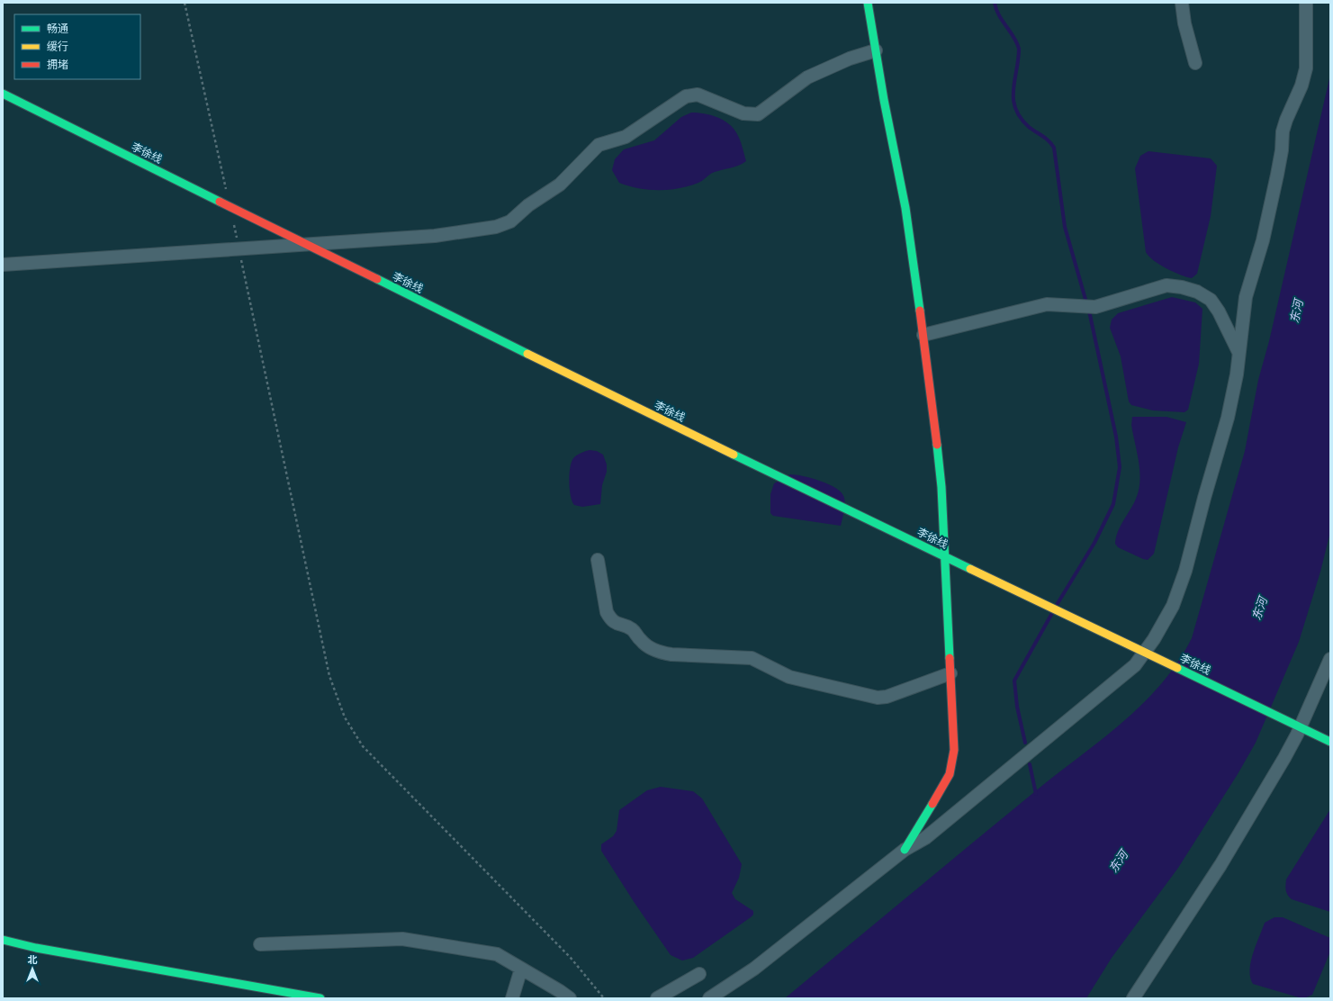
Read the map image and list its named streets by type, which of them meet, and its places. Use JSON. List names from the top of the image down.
{
  "streets": {
    "main road": ["李徐线"]
  },
  "water": ["东河"],
  "legend": ["畅通", "缓行", "拥堵"],
  "north": "top"
}
